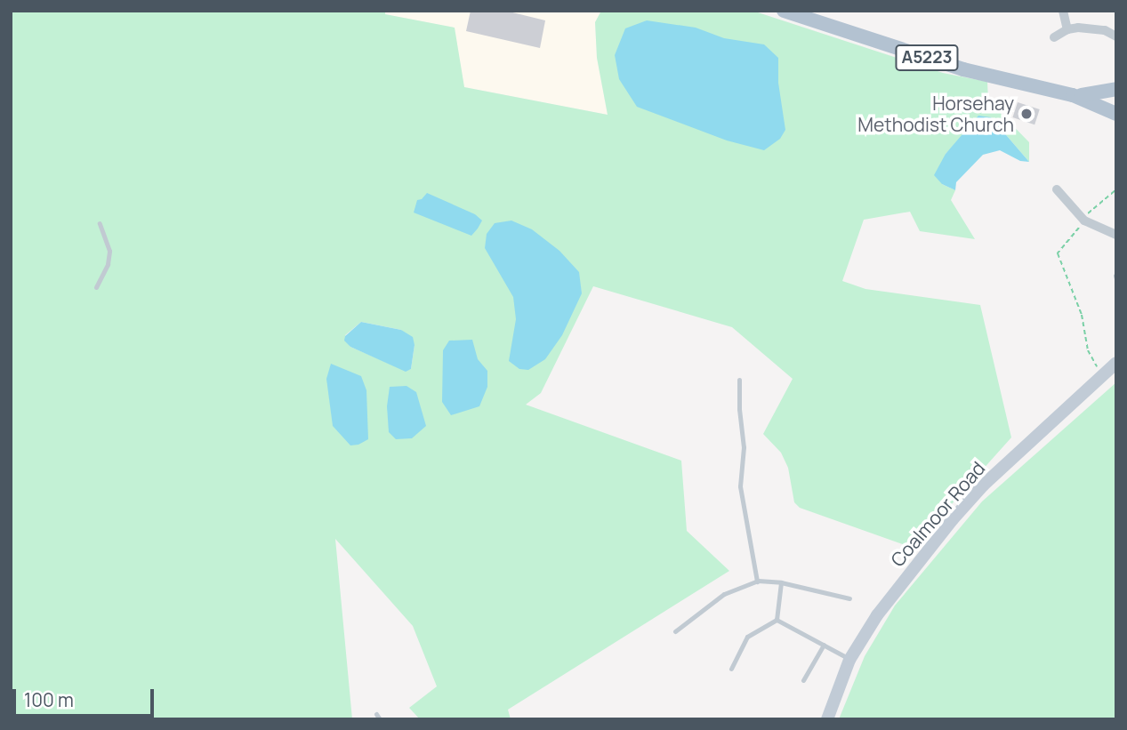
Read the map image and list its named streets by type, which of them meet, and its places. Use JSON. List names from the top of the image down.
{
  "streets": {
    "main road": ["A5223"],
    "street": ["Coalmoor Road"]
  },
  "places": ["Horsehay Methodist Church"],
  "scale_bar": "100 m"
}
